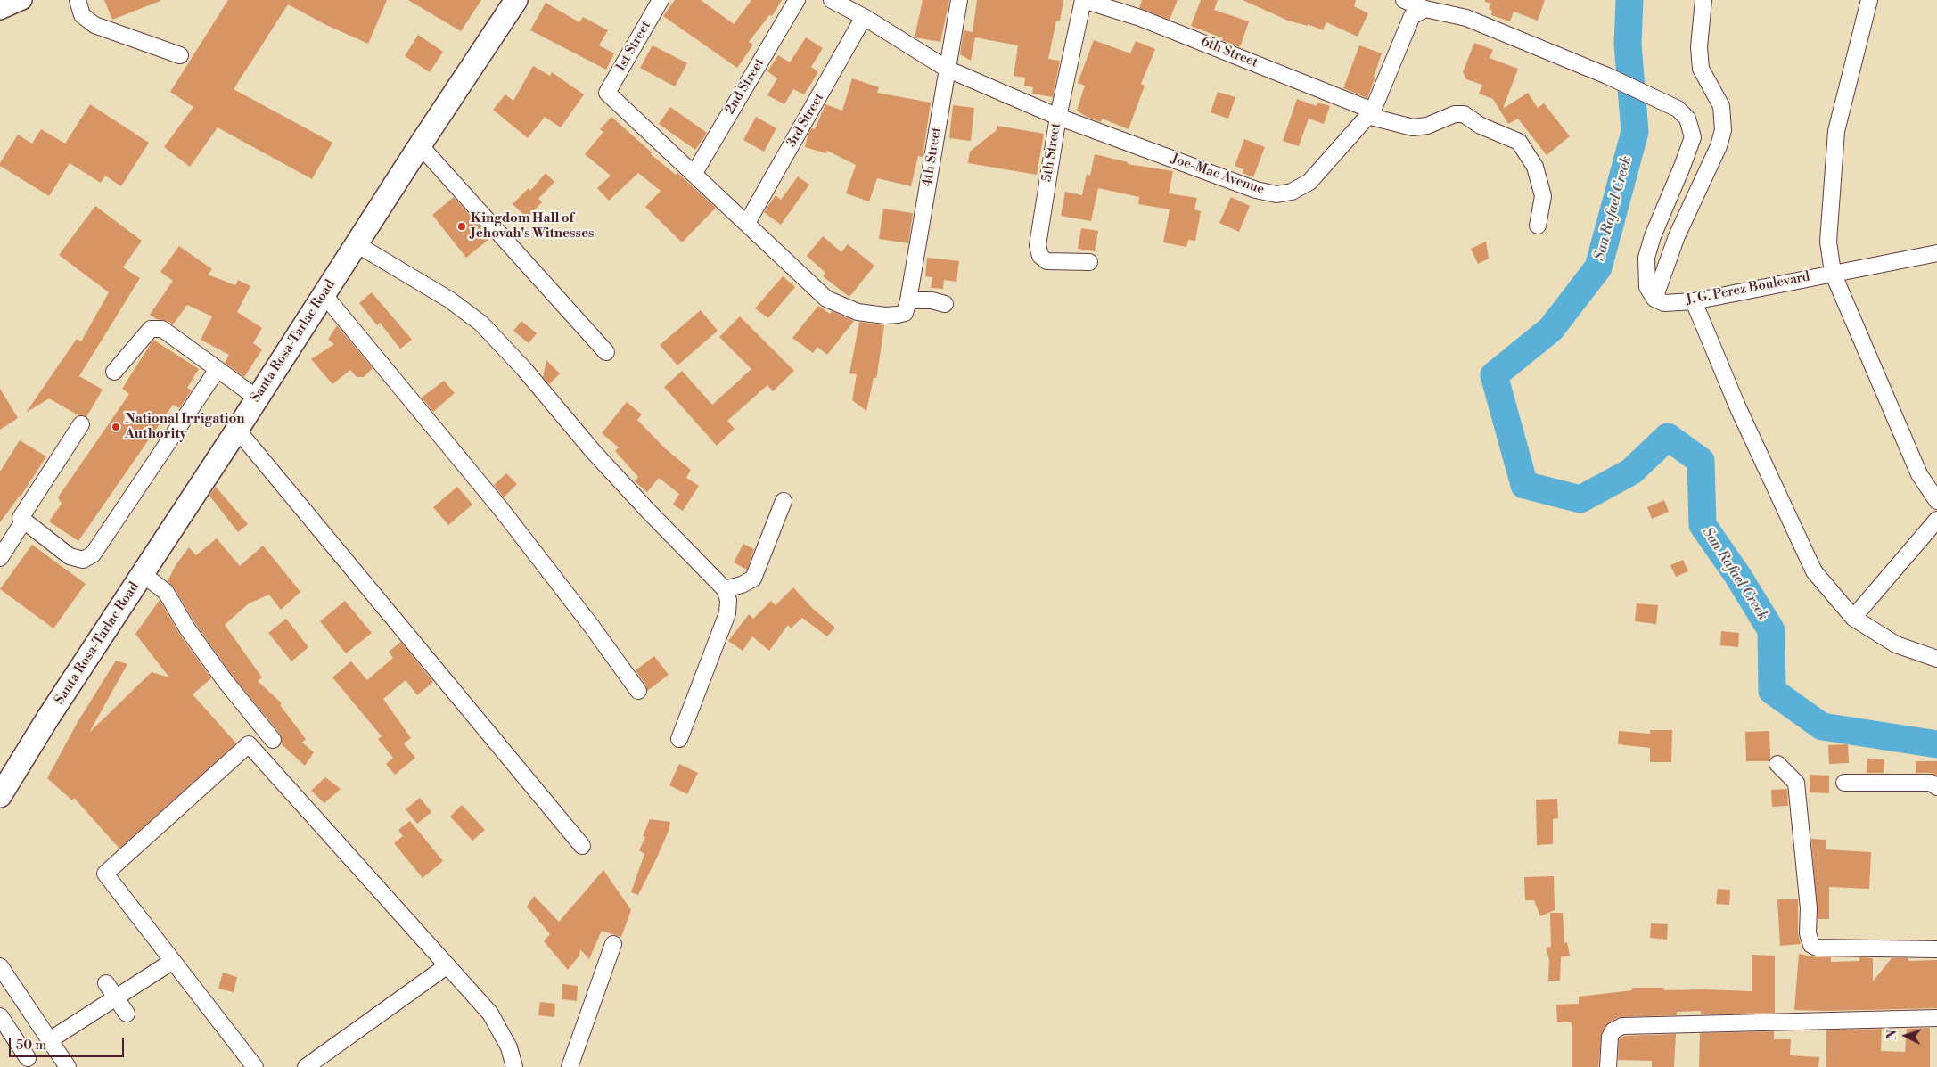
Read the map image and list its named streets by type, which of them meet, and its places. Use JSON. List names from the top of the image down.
{
  "streets": {
    "highway": ["Santa Rosa-Tarlac Road"],
    "street": [
      "1st Street",
      "6th Street",
      "2nd Street",
      "3rd Street",
      "5th Street",
      "4th Street",
      "Joe-Mac Avenue",
      "J. G. Perez Boulevard"
    ]
  },
  "crossings": [
    ["1st Street", "2nd Street"],
    ["6th Street", "5th Street"],
    ["6th Street", "Joe-Mac Avenue"],
    ["3rd Street", "Joe-Mac Avenue"],
    ["5th Street", "Joe-Mac Avenue"],
    ["4th Street", "Joe-Mac Avenue"]
  ],
  "water": ["San Rafael Creek"],
  "places": ["Kingdom Hall of Jehovah's Witnesses", "National Irrigation Authority"],
  "scale_bar": "50 m",
  "north": "left"
}
